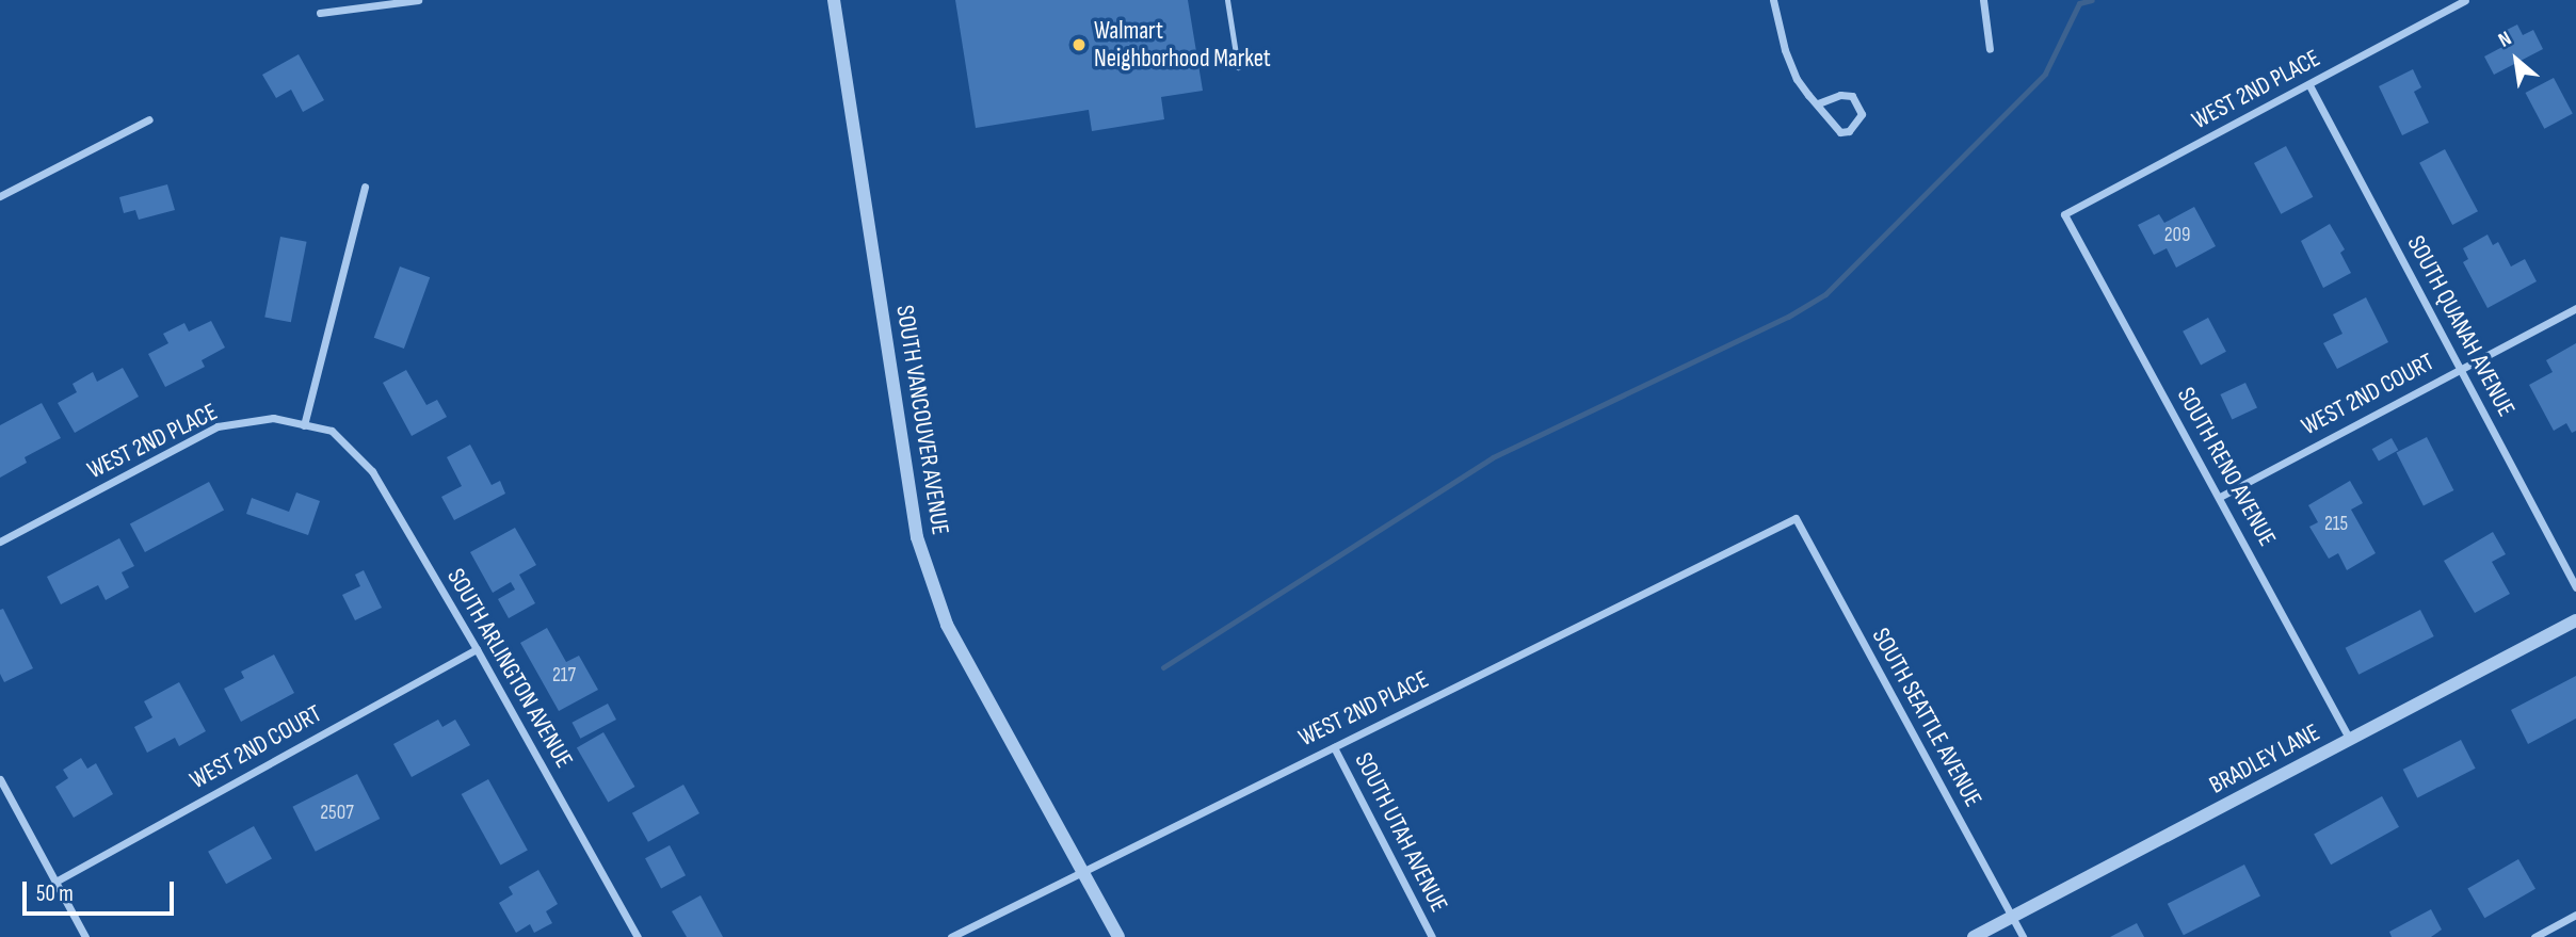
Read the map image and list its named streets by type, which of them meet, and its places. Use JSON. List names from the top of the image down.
{
  "streets": {
    "street": [
      "WEST 2ND PLACE",
      "SOUTH QUANAH AVENUE",
      "WEST 2ND COURT",
      "SOUTH VANCOUVER AVENUE",
      "SOUTH RENO AVENUE",
      "SOUTH ARLINGTON AVENUE",
      "SOUTH SEATTLE AVENUE",
      "BRADLEY LANE",
      "SOUTH UTAH AVENUE"
    ]
  },
  "crossings": [
    ["WEST 2ND PLACE", "SOUTH QUANAH AVENUE"],
    ["WEST 2ND PLACE", "SOUTH VANCOUVER AVENUE"],
    ["WEST 2ND PLACE", "SOUTH RENO AVENUE"],
    ["WEST 2ND PLACE", "SOUTH ARLINGTON AVENUE"],
    ["WEST 2ND PLACE", "SOUTH SEATTLE AVENUE"],
    ["WEST 2ND PLACE", "SOUTH UTAH AVENUE"],
    ["SOUTH QUANAH AVENUE", "WEST 2ND COURT"],
    ["WEST 2ND COURT", "SOUTH RENO AVENUE"],
    ["WEST 2ND COURT", "SOUTH ARLINGTON AVENUE"],
    ["SOUTH RENO AVENUE", "BRADLEY LANE"],
    ["SOUTH SEATTLE AVENUE", "BRADLEY LANE"]
  ],
  "places": ["Walmart Neighborhood Market"],
  "house_numbers": [
    "209",
    "215",
    "217",
    "2507"
  ],
  "scale_bar": "50 m",
  "north": "top left"
}
